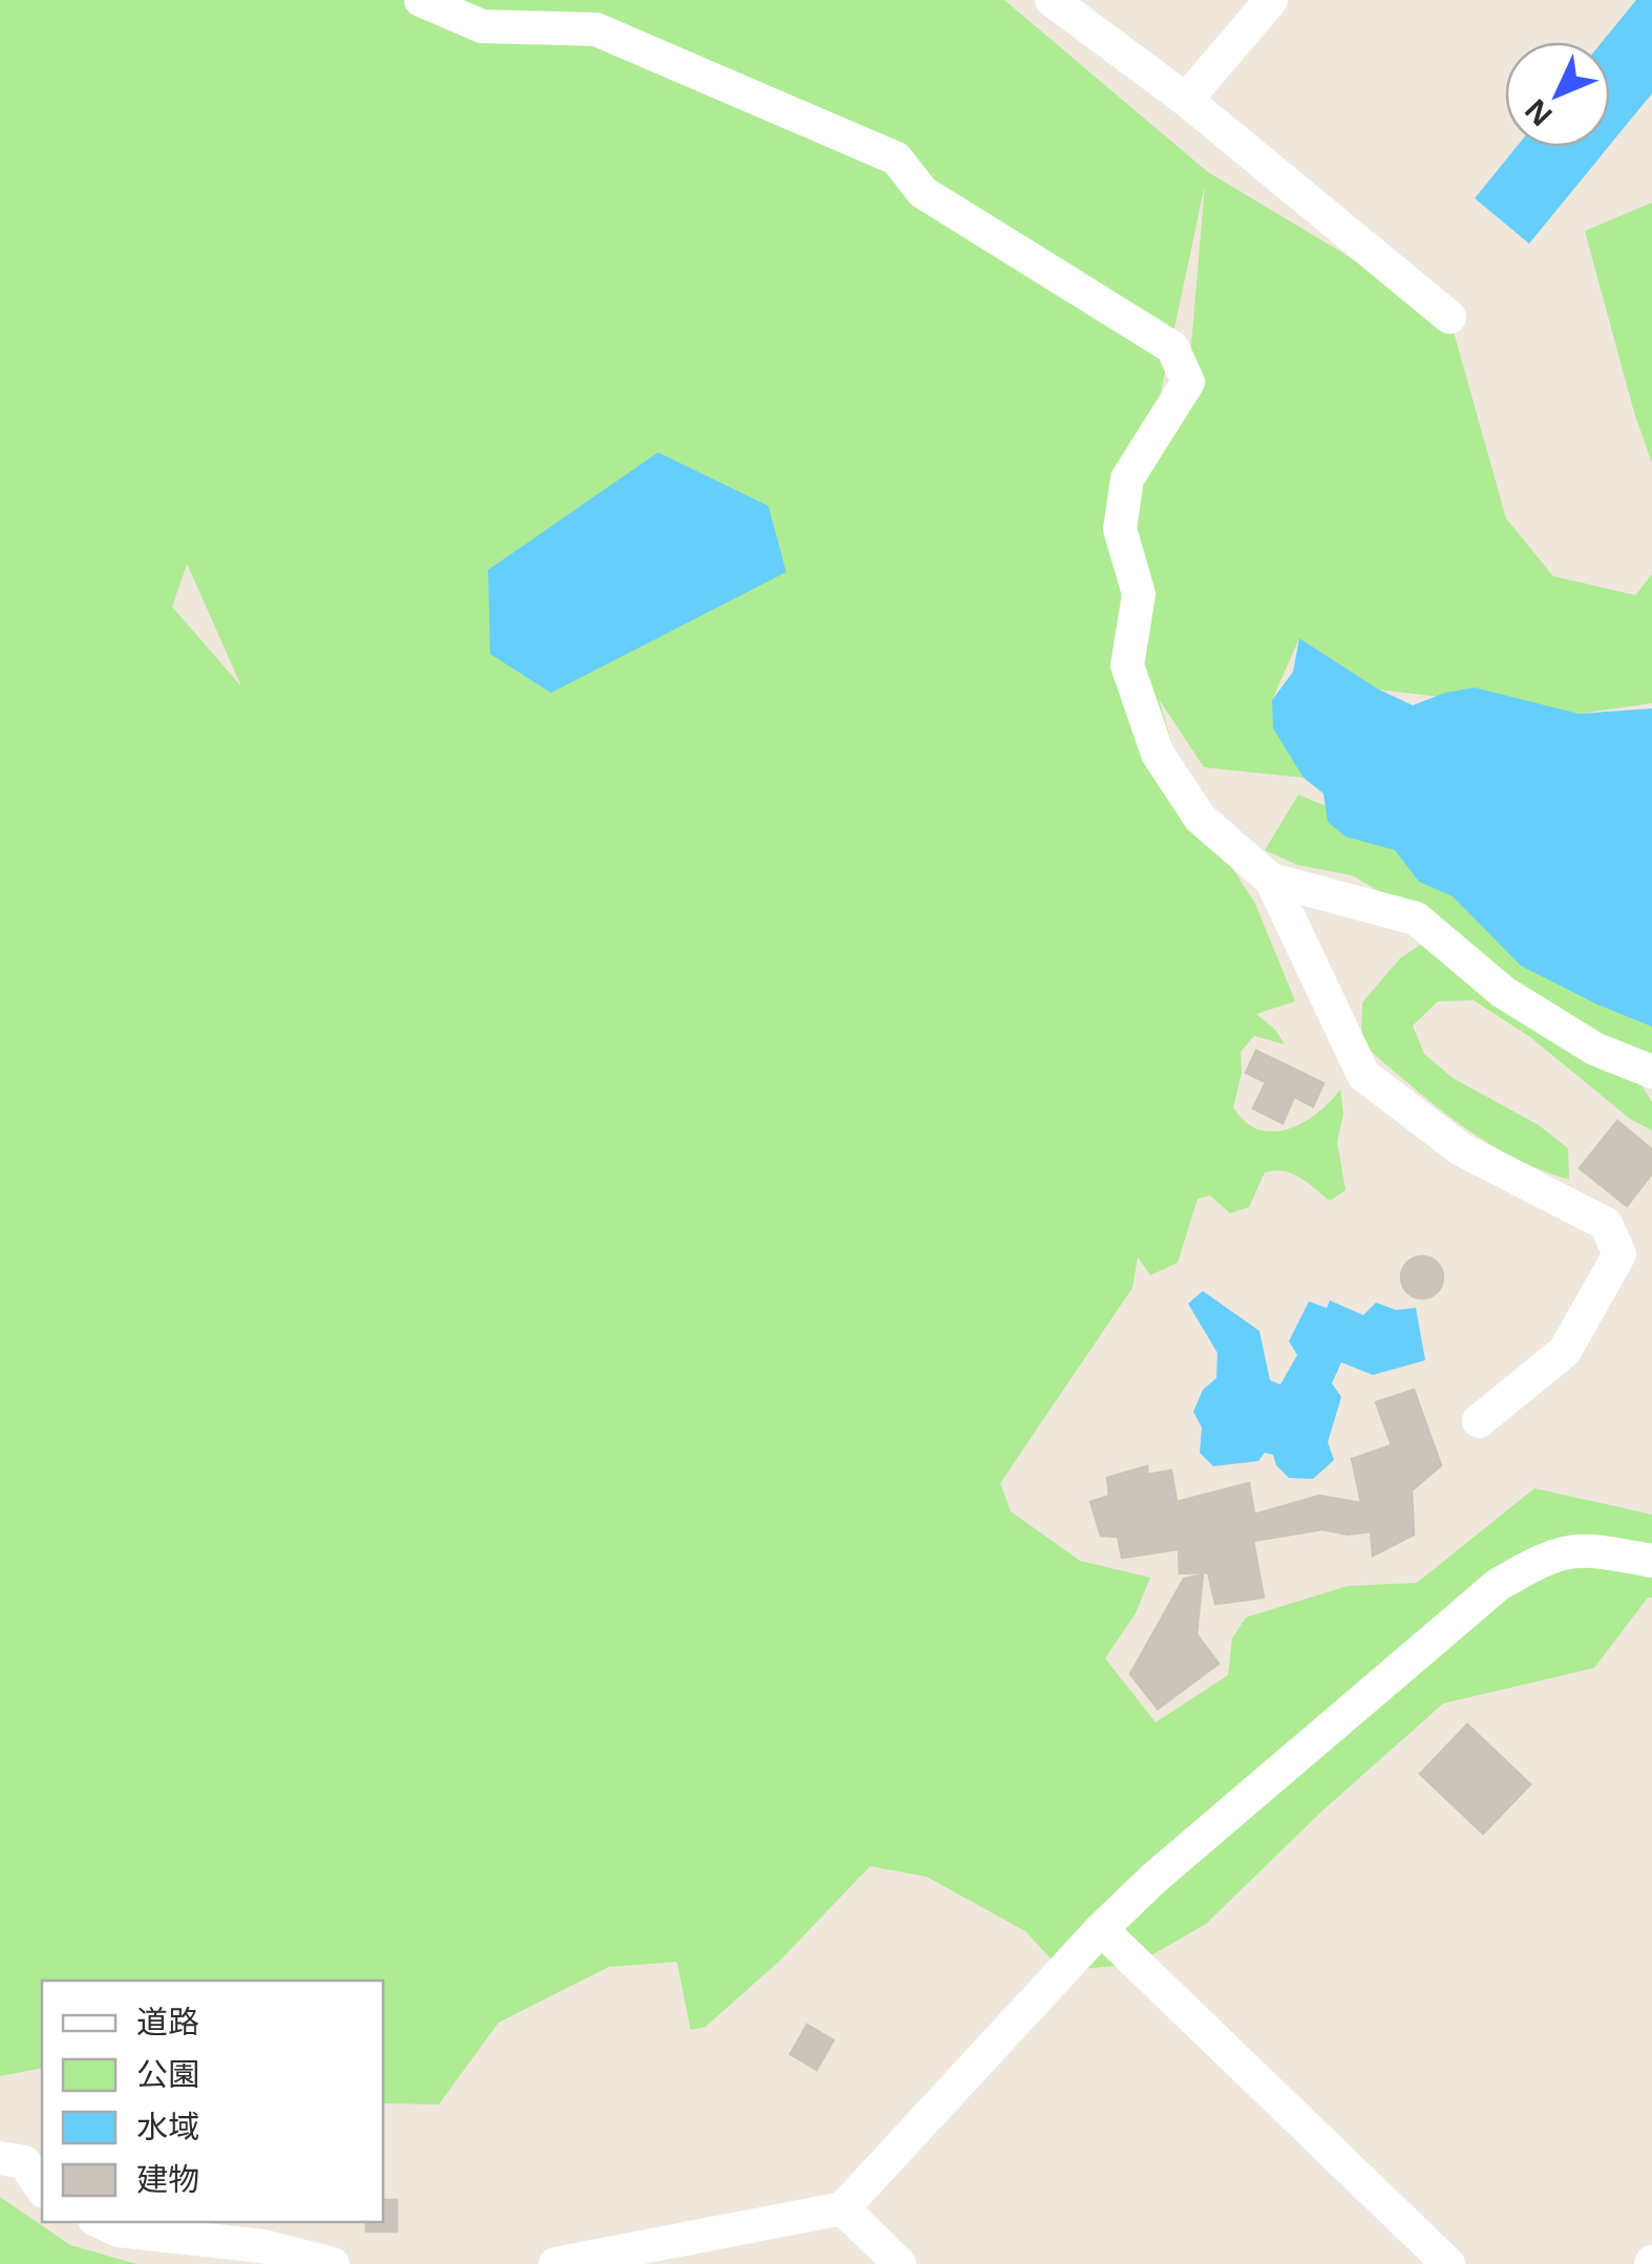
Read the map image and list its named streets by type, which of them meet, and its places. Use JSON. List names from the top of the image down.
{
  "legend": [
    "道路",
    "公園",
    "水域",
    "建物"
  ],
  "north": "bottom left"
}
